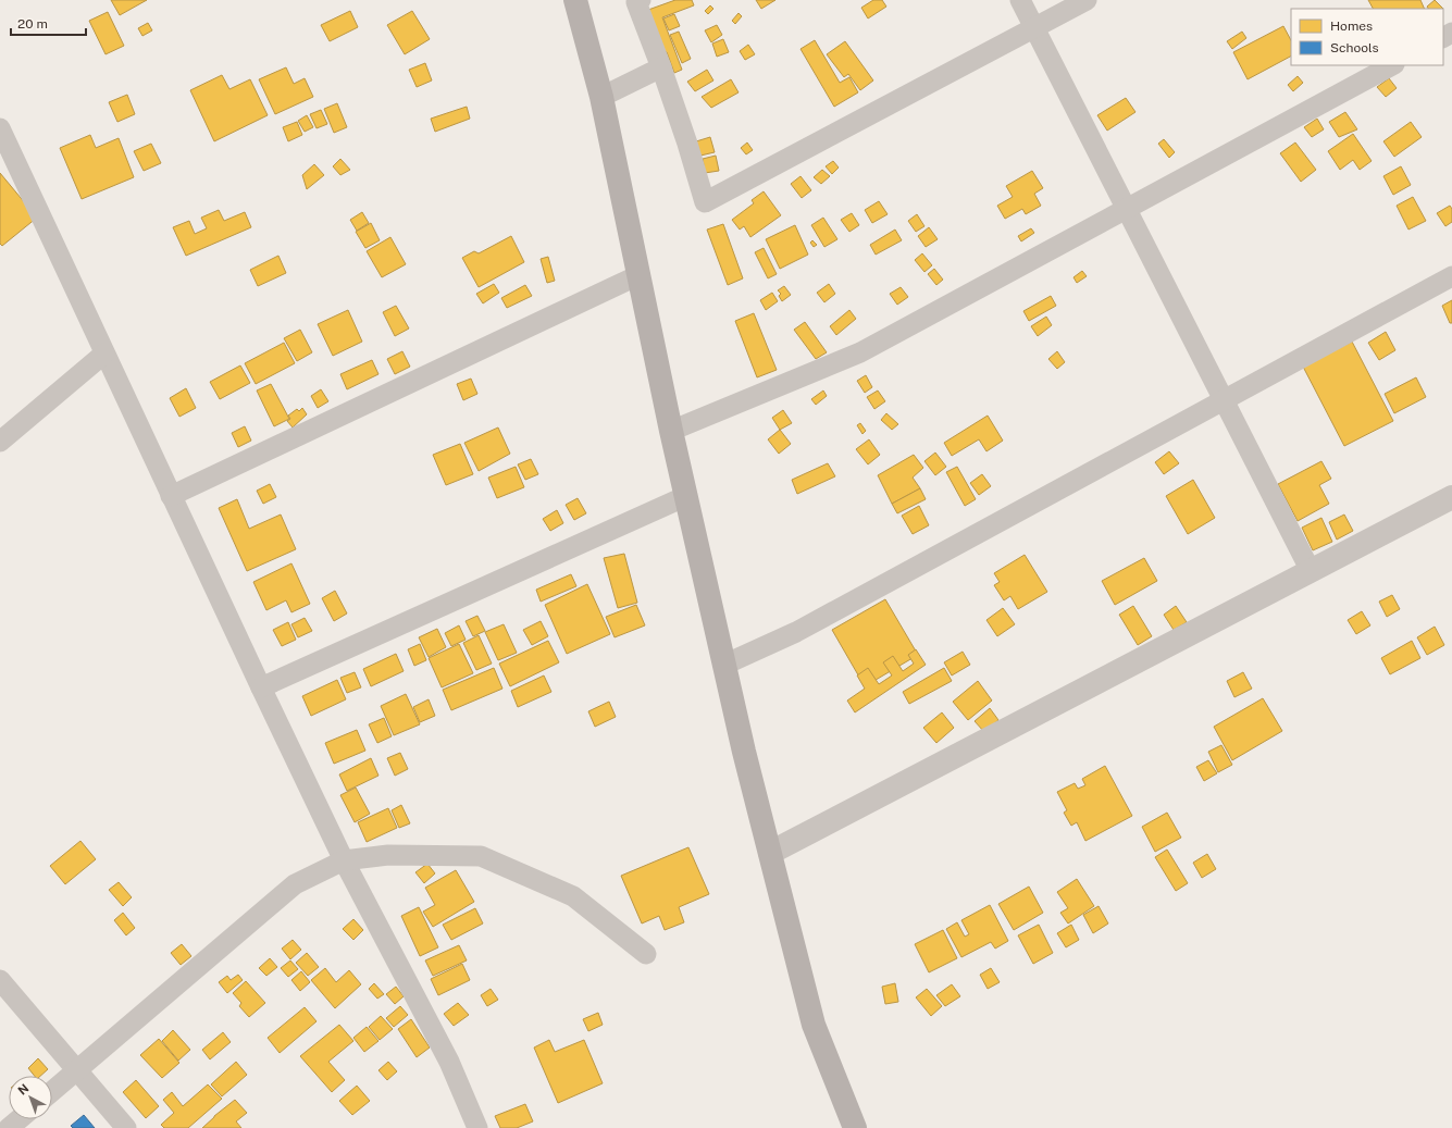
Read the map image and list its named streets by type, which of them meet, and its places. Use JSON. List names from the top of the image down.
{
  "legend": ["Homes", "Schools"],
  "scale_bar": "20 m",
  "north": "top left"
}
